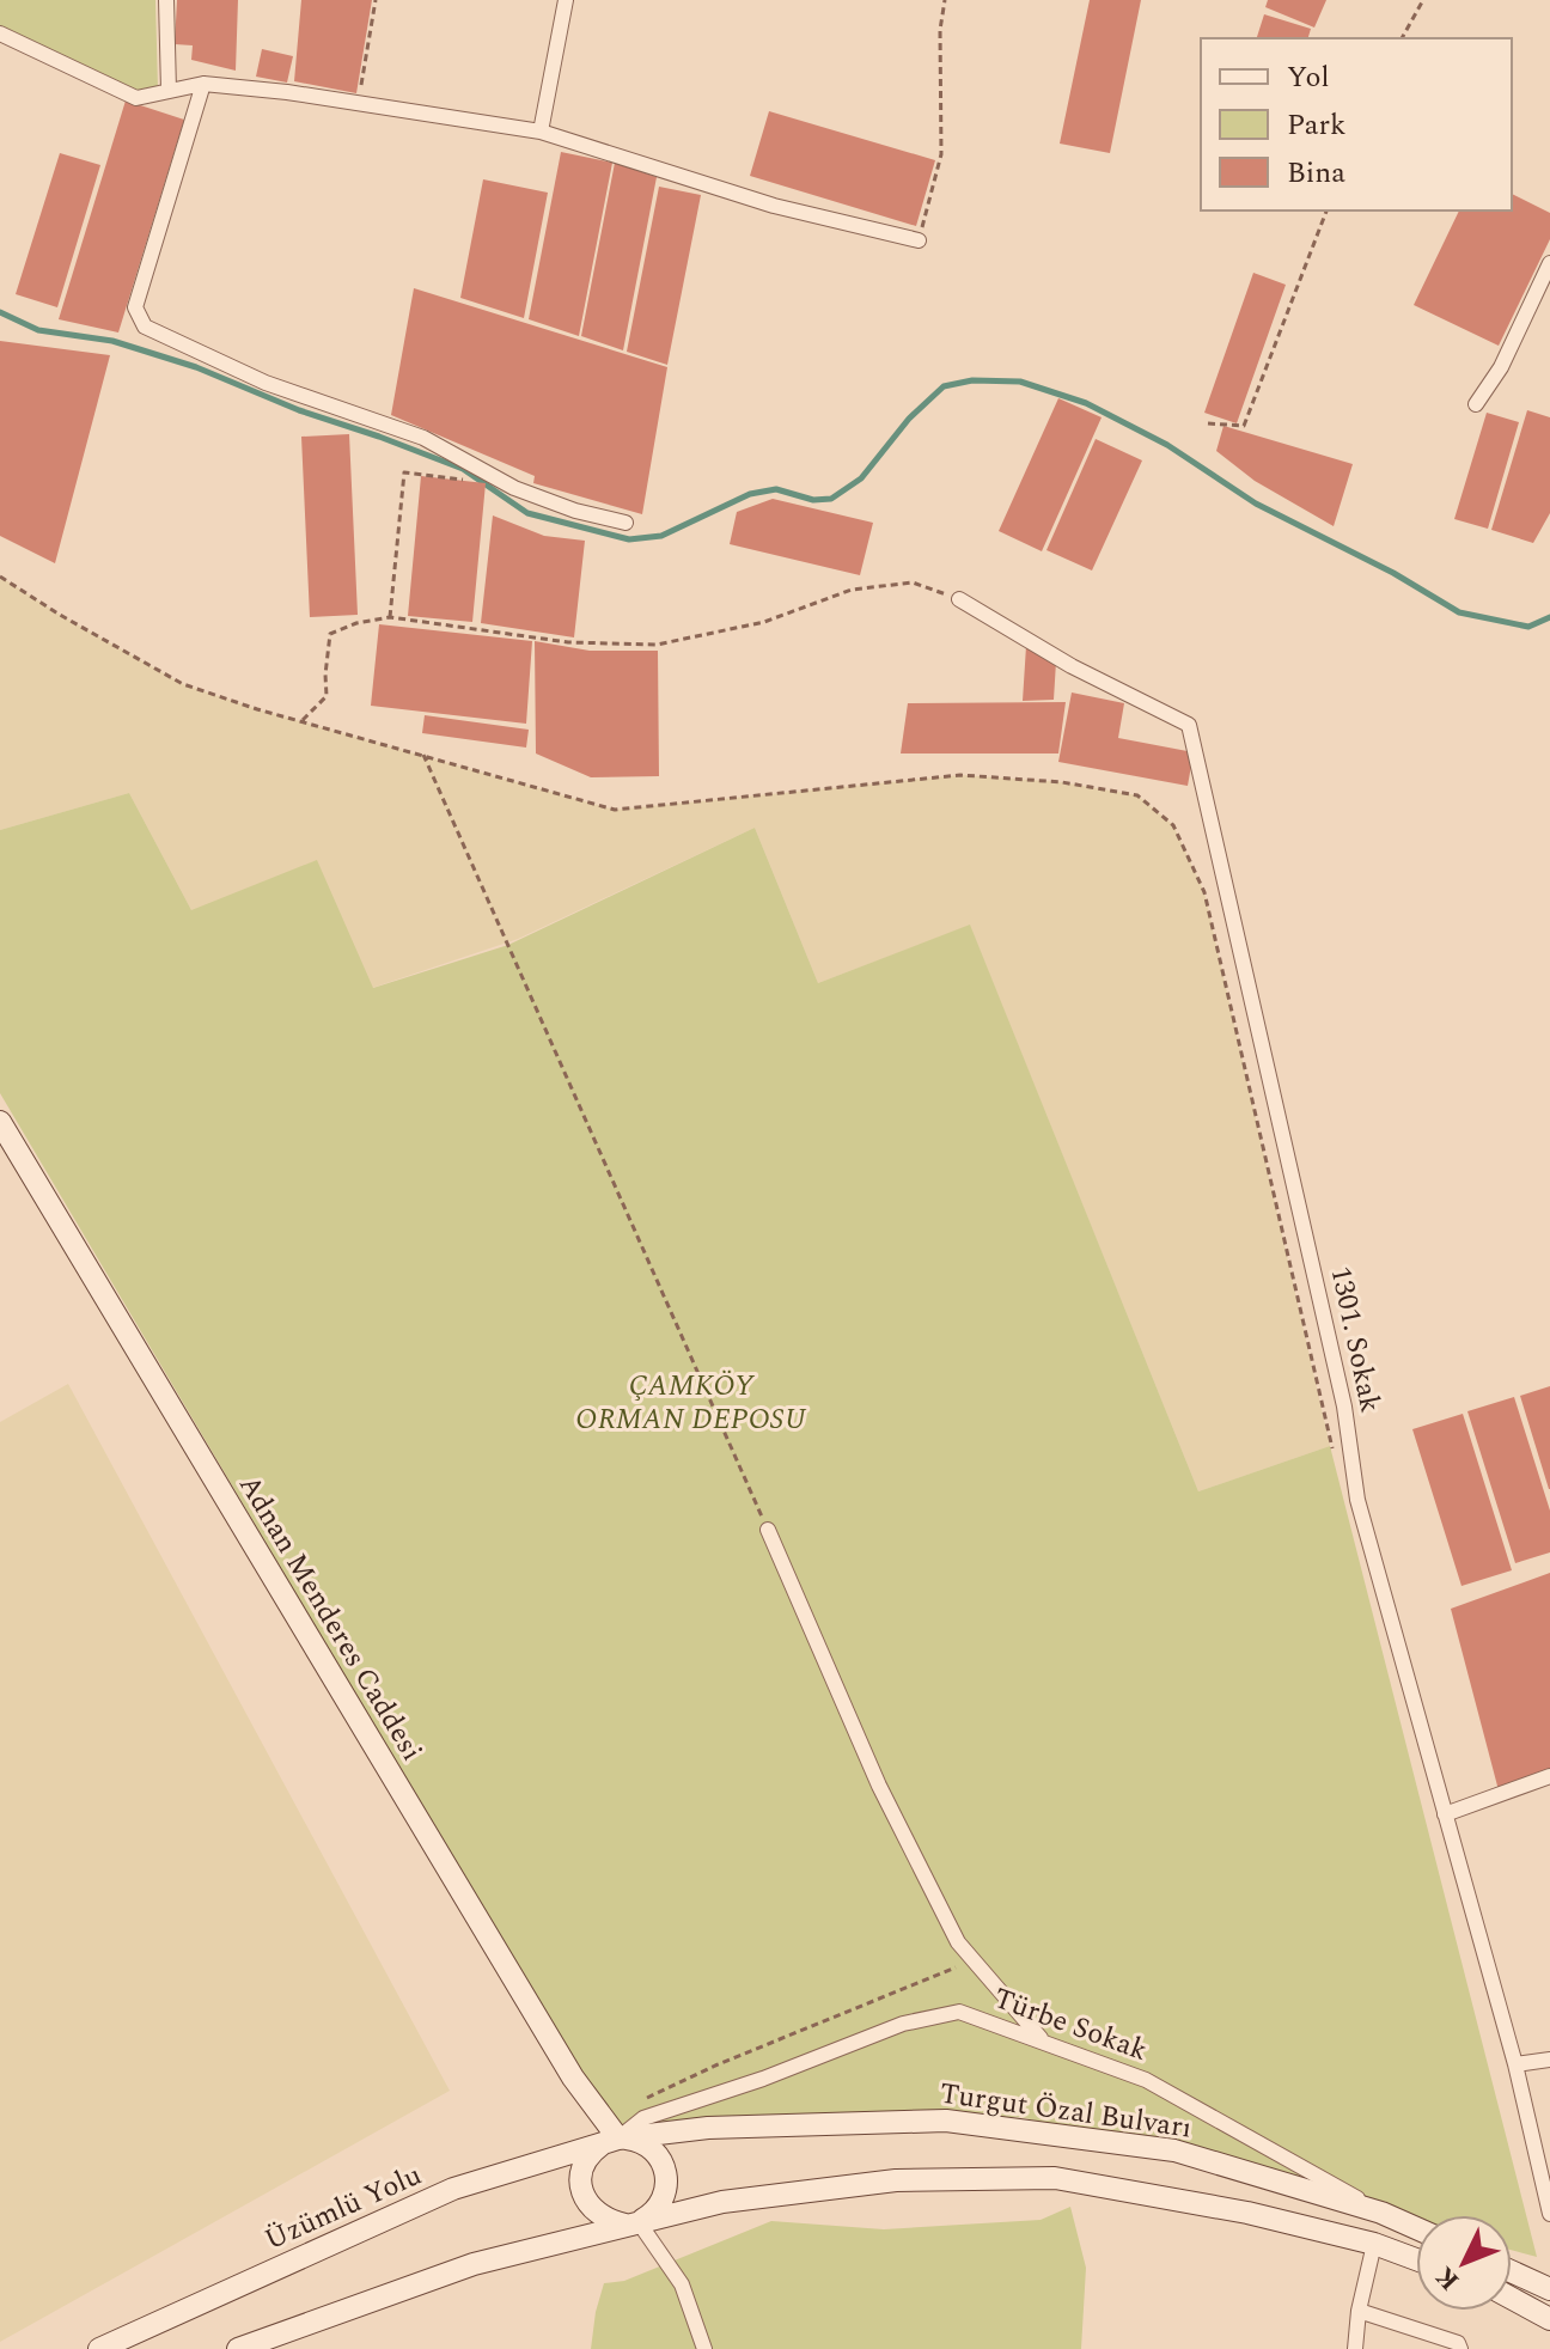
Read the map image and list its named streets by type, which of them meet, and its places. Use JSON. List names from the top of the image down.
{
  "streets": {
    "main road": ["Adnan Menderes Caddesi", "Turgut Özal Bulvarı", "Üzümlü Yolu"],
    "street": ["1301. Sokak", "Türbe Sokak"]
  },
  "crossings": [
    ["Adnan Menderes Caddesi", "Türbe Sokak"],
    ["Adnan Menderes Caddesi", "Turgut Özal Bulvarı"],
    ["Adnan Menderes Caddesi", "Üzümlü Yolu"],
    ["Türbe Sokak", "Turgut Özal Bulvarı"],
    ["Türbe Sokak", "Üzümlü Yolu"],
    ["Turgut Özal Bulvarı", "Üzümlü Yolu"]
  ],
  "parks": ["ÇAMKÖY ORMAN DEPOSU"],
  "legend": ["Yol", "Park", "Bina"],
  "north": "bottom left"
}
